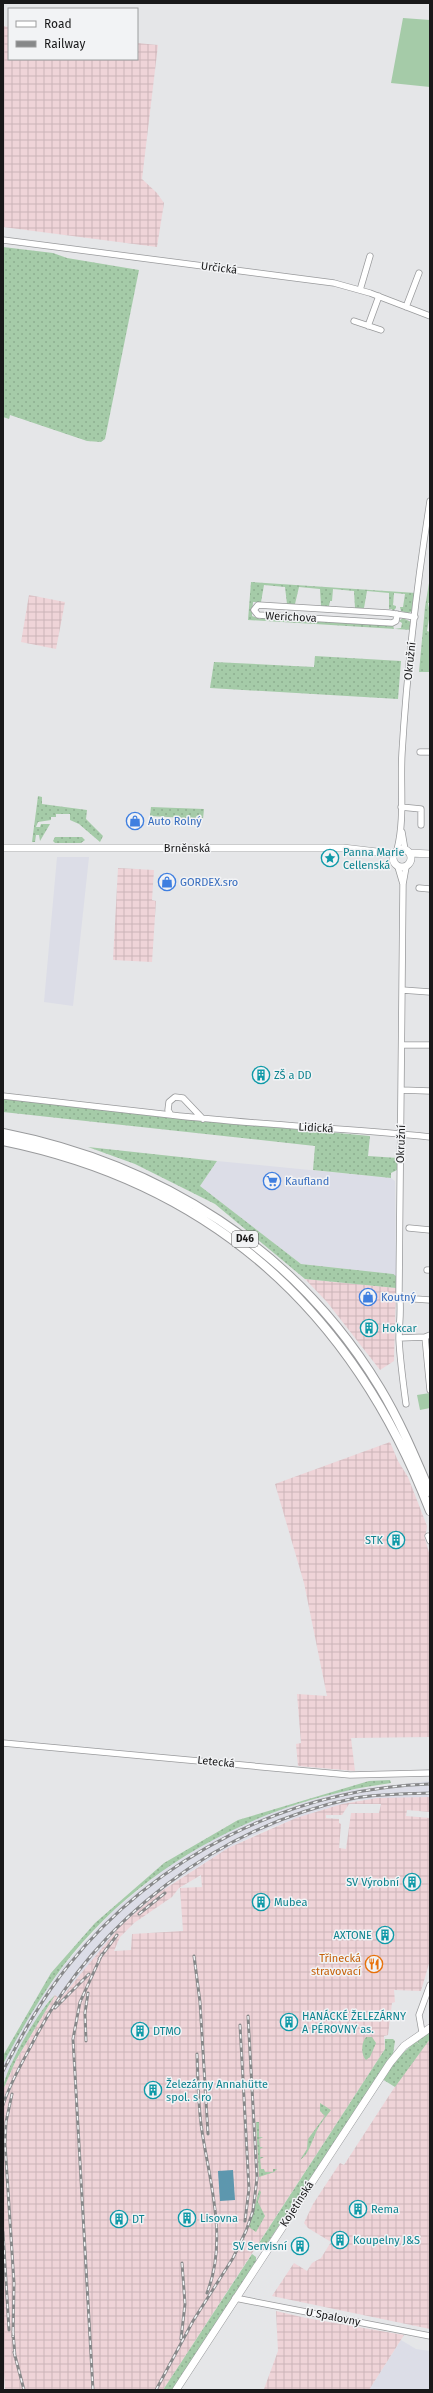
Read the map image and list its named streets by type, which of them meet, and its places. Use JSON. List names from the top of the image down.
{
  "streets": {
    "highway": ["D46"],
    "main road": ["Brněnská", "Kojetínská"],
    "street": [
      "Určická",
      "Werichova",
      "Okružní",
      "Lidická",
      "Letecká",
      "U Spalovny"
    ]
  },
  "crossings": [
    ["Werichova", "Okružní"],
    ["Okružní", "Brněnská"],
    ["Okružní", "Lidická"],
    ["Kojetínská", "U Spalovny"]
  ],
  "places": {
    "shop": ["Auto Rolný", "GORDEX.sro", "Koutný"],
    "place": ["Panna Marie Cellenská"],
    "building": [
      "ZŠ a DD",
      "Hokcar",
      "STK",
      "SV Výrobní",
      "Mubea",
      "AXTONE",
      "HANÁCKÉ ŽELEZÁRNY A PÉROVNY as.",
      "DTMO",
      "Železárny Annahütte spol. s ro",
      "Rema",
      "Lisovna",
      "DT",
      "Koupelny J&S",
      "SV Servisní"
    ],
    "supermarket": ["Kaufland"],
    "restaurant": ["Třinecká stravovací"]
  },
  "legend": ["Road", "Railway"]
}
